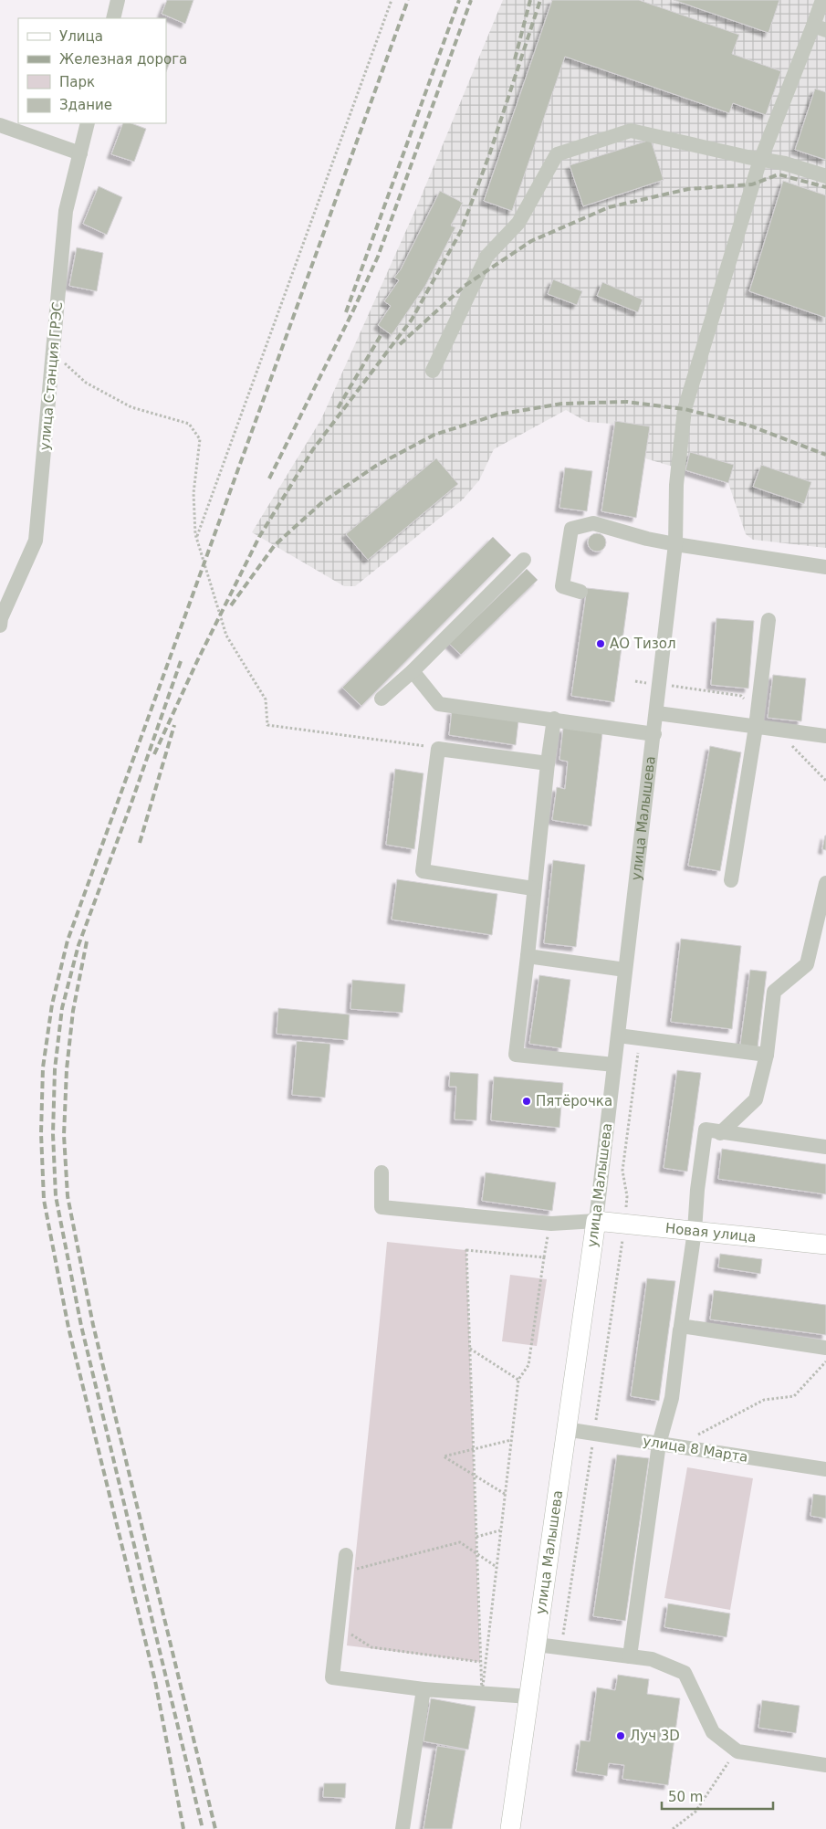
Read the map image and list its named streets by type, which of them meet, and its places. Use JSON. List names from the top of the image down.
{
  "streets": {
    "main road": ["улица Малышева", "Новая улица"],
    "street": ["улица Станция ГРЭС", "улица 8 Марта"]
  },
  "crossings": [
    ["улица Малышева", "Новая улица"],
    ["улица Малышева", "улица 8 Марта"]
  ],
  "places": ["АО Тизол", "Пятёрочка", "Луч 3D"],
  "legend": [
    "Улица",
    "Железная дорога",
    "Парк",
    "Здание"
  ],
  "scale_bar": "50 m"
}
